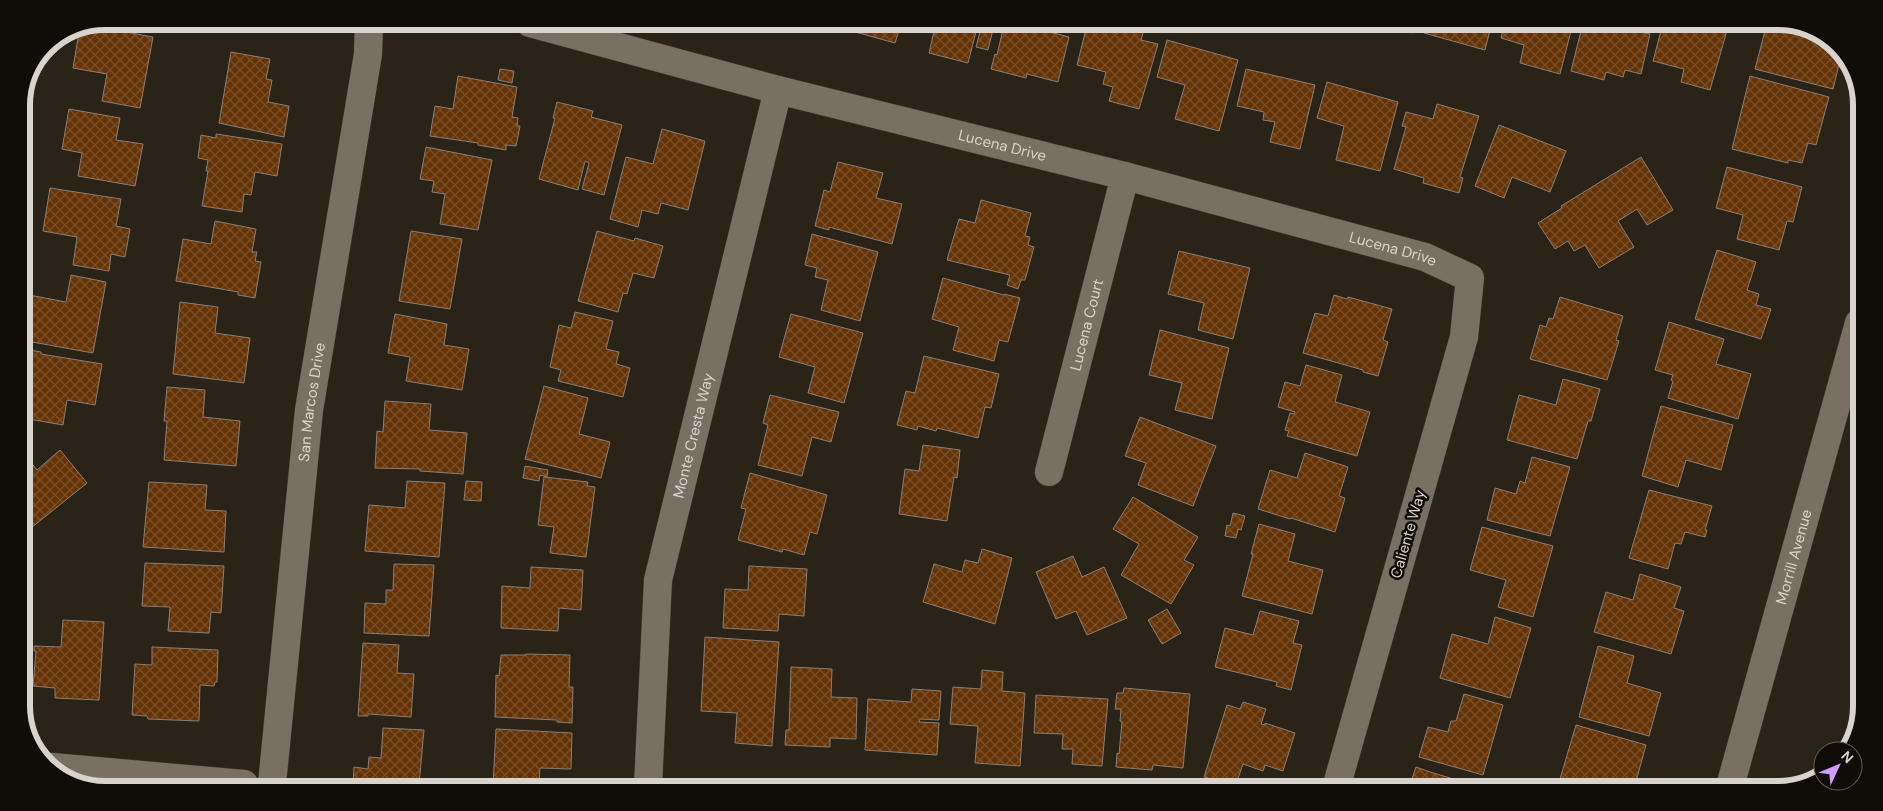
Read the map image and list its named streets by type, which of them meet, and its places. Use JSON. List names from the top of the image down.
{
  "streets": {
    "street": [
      "Lucena Drive",
      "Lucena Court",
      "San Marcos Drive",
      "Monte Cresta Way",
      "Caliente Way",
      "Morrill Avenue"
    ]
  },
  "crossings": [
    ["Lucena Drive", "Lucena Court"],
    ["Lucena Drive", "Monte Cresta Way"],
    ["Lucena Drive", "Caliente Way"]
  ],
  "north": "top right"
}
